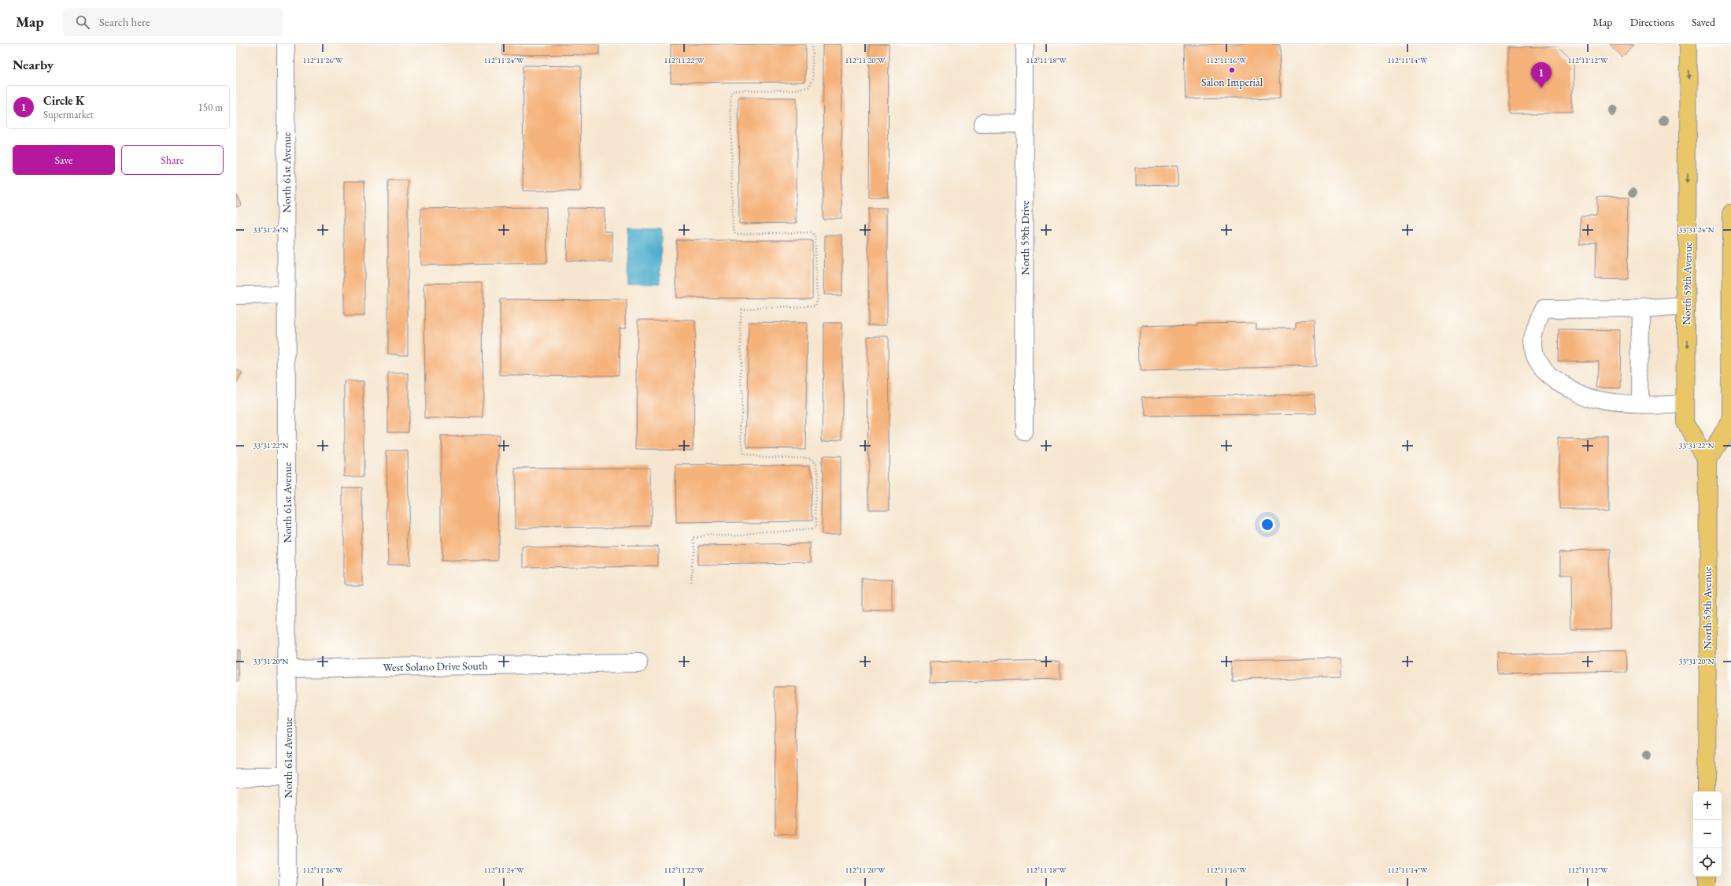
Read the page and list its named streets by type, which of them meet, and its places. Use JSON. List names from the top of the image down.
{
  "streets": {
    "main road": ["North 59th Avenue"],
    "street": ["North 61st Avenue", "North 59th Drive", "West Solano Drive South"]
  },
  "crossings": [
    ["North 61st Avenue", "West Solano Drive South"]
  ],
  "places": ["Salon Imperial"],
  "page": {
    "header": "Map",
    "search": "Search here",
    "nav": ["Map", "Directions", "Saved"],
    "heading": "Nearby",
    "pins": "1",
    "list": [
      {
        "mark": "1",
        "name": "Circle K",
        "note": "Supermarket",
        "value": "150 m"
      }
    ],
    "buttons": ["Save", "Share"],
    "map_buttons": ["+", "−"]
  },
  "coordinates": [
    "112°11'26\"W",
    "112°11'24\"W",
    "112°11'22\"W",
    "112°11'20\"W",
    "112°11'18\"W",
    "112°11'16\"W",
    "112°11'14\"W",
    "112°11'12\"W",
    "33°31'24\"N",
    "33°31'22\"N",
    "33°31'20\"N"
  ]
}
